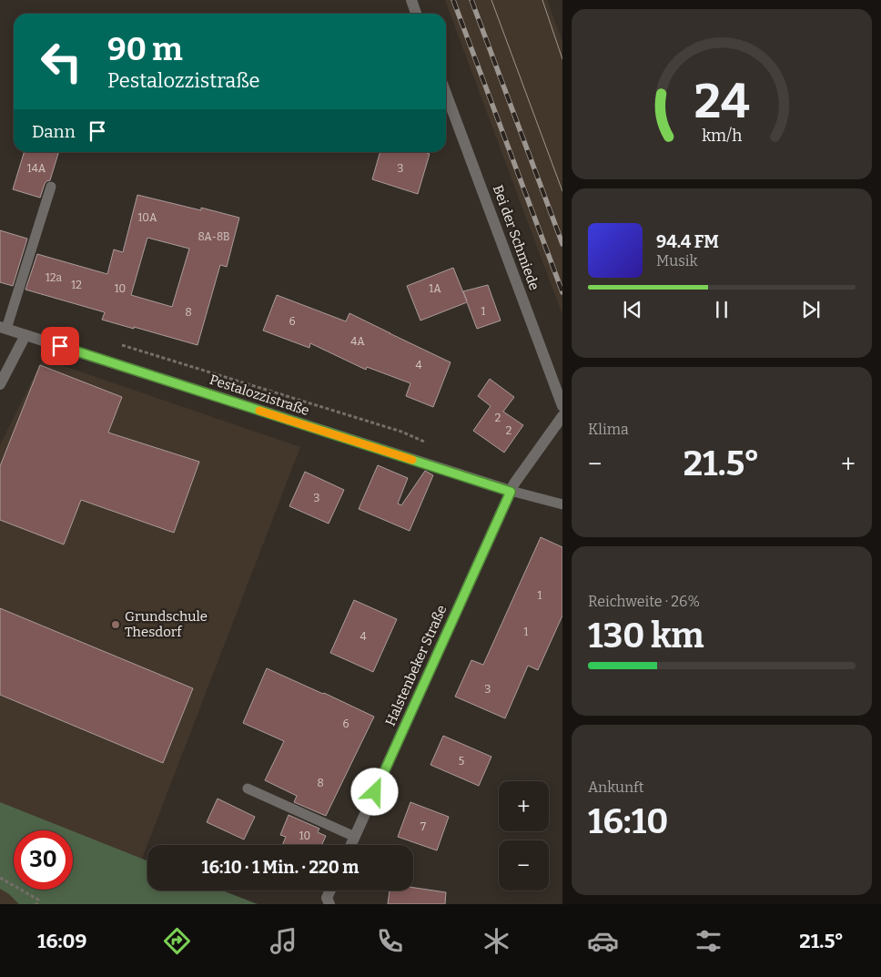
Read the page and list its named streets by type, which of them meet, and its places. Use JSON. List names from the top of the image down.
{
  "streets": {
    "street": ["Bei der Schmiede", "Pestalozzistraße", "Halstenbeker Straße"]
  },
  "crossings": [
    ["Pestalozzistraße", "Halstenbeker Straße"]
  ],
  "places": ["Grundschule Thesdorf"],
  "house_numbers": [
    "14A",
    "3",
    "10A",
    "8A-8B",
    "12a",
    "12",
    "10",
    "1A",
    "1",
    "8",
    "6",
    "4A",
    "4",
    "2",
    "2",
    "3",
    "1",
    "1",
    "4",
    "3",
    "6",
    "5",
    "8",
    "7",
    "10"
  ],
  "page": {
    "turn": ["90 m", "Pestalozzistraße"],
    "then": "Dann",
    "song": ["94.4 FM", "Musik"],
    "tile": [
      "Klima",
      ["Reichweite · 26%", "130 km"],
      ["Ankunft", "16:10"]
    ],
    "heat": ["−", "21.5°", "+"],
    "map_buttons": ["+", "−"],
    "limit": "30",
    "trip": "16:10 · 1 Min. · 220 m",
    "tabs": ["16:09", "21.5°"],
    "gauge": ["24", "km/h"]
  }
}
